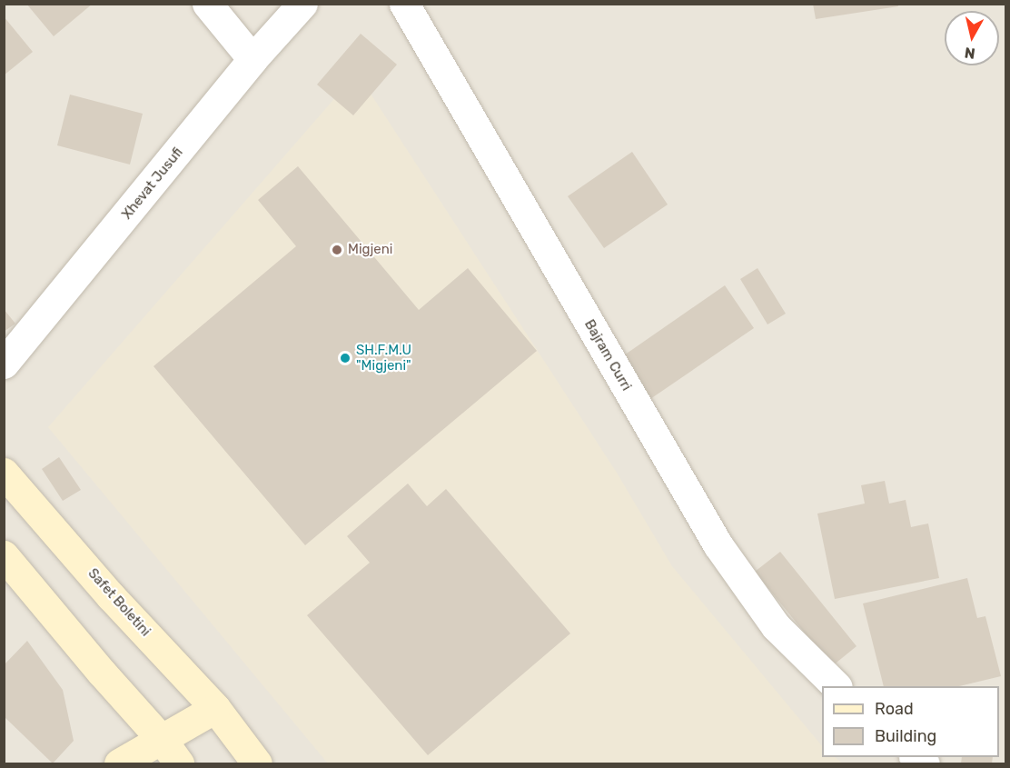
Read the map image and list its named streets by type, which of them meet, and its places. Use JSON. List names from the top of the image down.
{
  "streets": {
    "street": ["Xhevat Jusufi", "Bajram Curri", "Safet Boletini"]
  },
  "places": ["Migjeni", "SH.F.M.U \"Migjeni\""],
  "legend": ["Road", "Building"],
  "north": "bottom"
}
